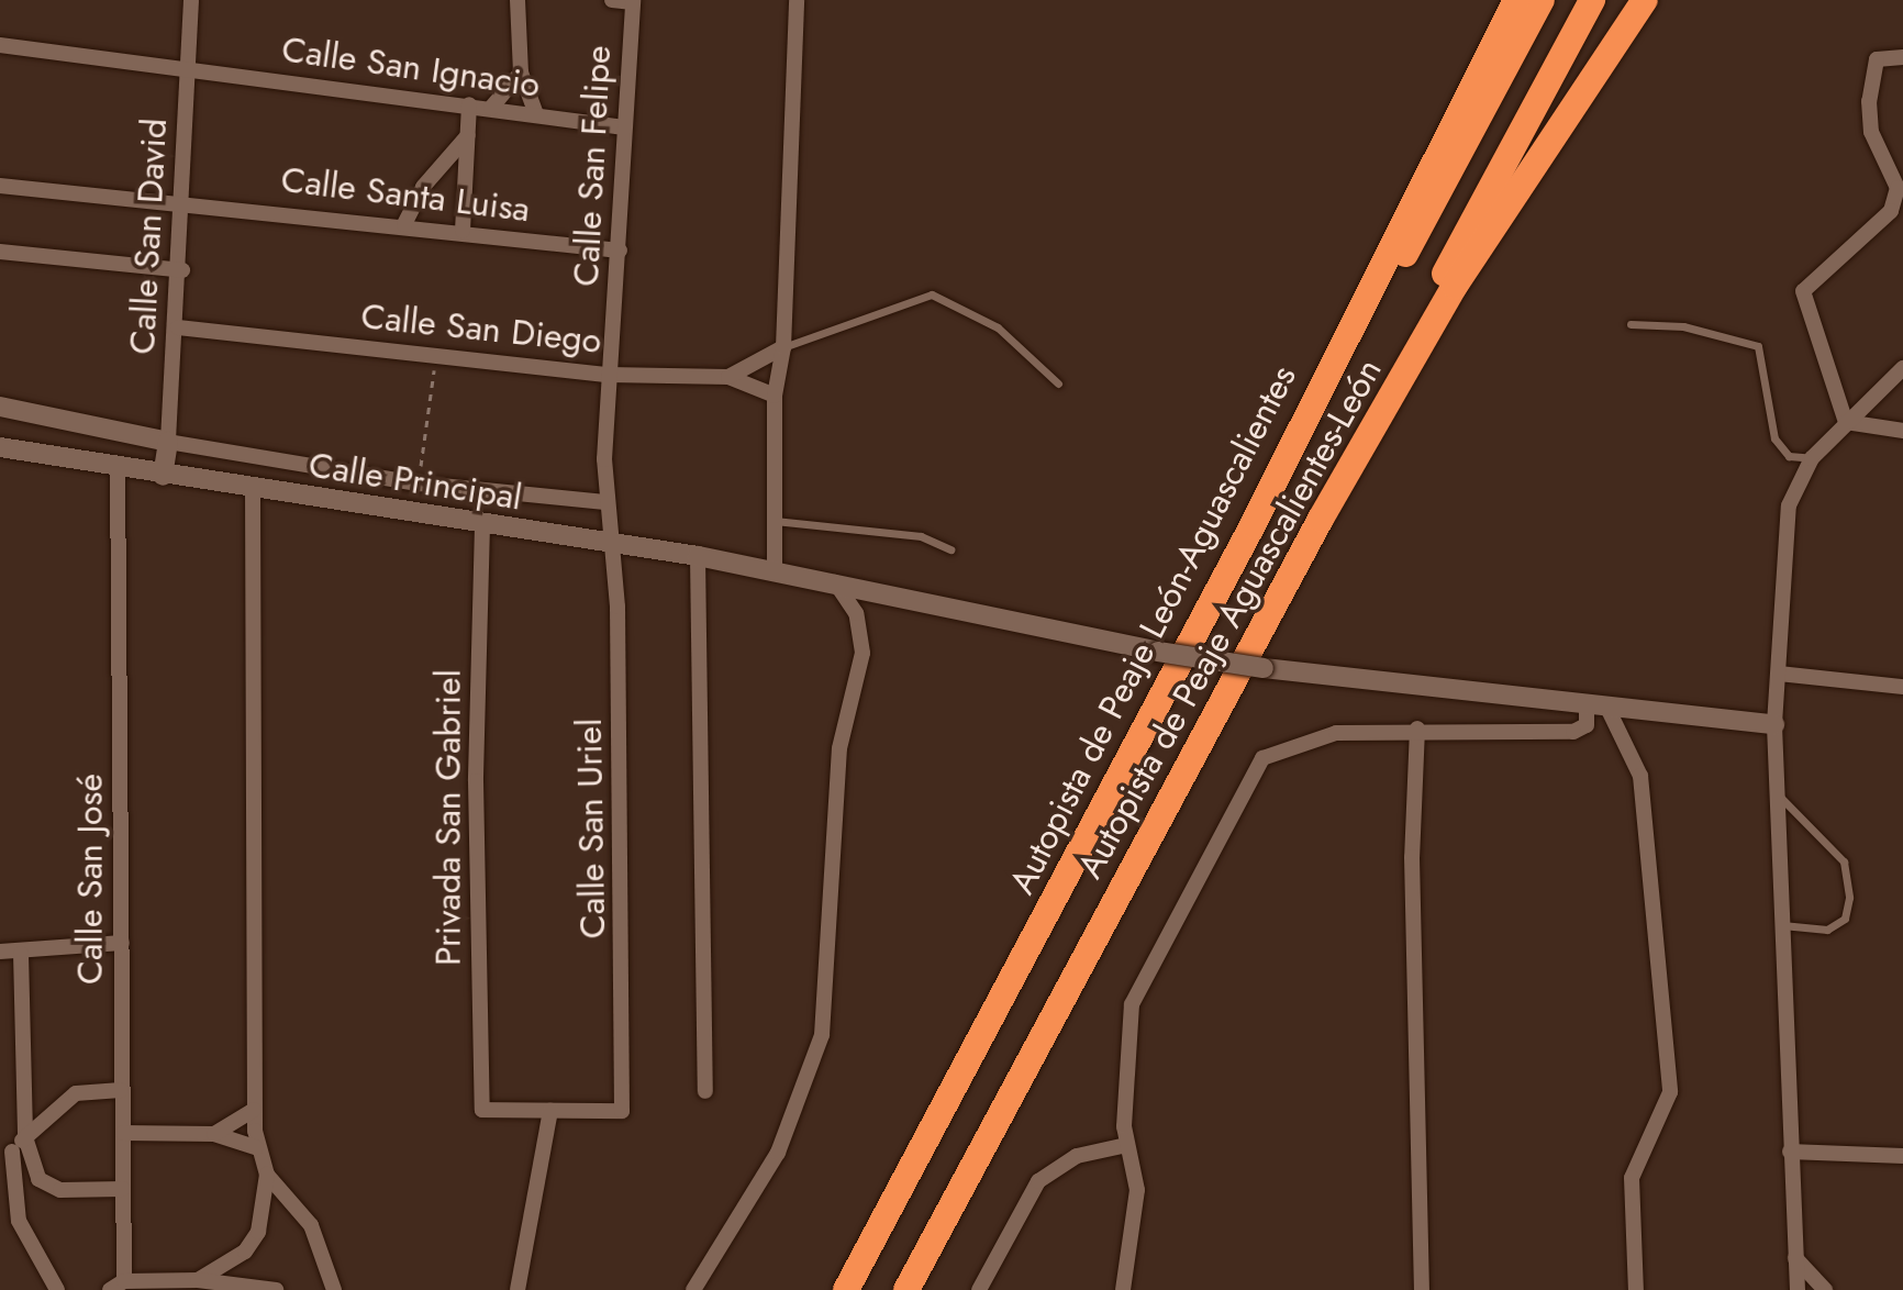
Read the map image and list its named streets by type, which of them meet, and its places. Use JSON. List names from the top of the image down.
{
  "streets": {
    "highway": ["Autopista de Peaje Aguascalientes-León", "Autopista de Peaje León-Aguascalientes"],
    "street": [
      "Calle San Ignacio",
      "Calle San Felipe",
      "Calle Santa Luisa",
      "Calle San David",
      "Calle San Diego",
      "Calle Principal",
      "Privada San Gabriel",
      "Calle San Uriel",
      "Calle San José"
    ]
  },
  "crossings": [
    ["Calle San Ignacio", "Calle San Felipe"],
    ["Calle San Ignacio", "Calle San David"],
    ["Calle San Felipe", "Calle Santa Luisa"],
    ["Calle San Felipe", "Calle San Diego"],
    ["Calle San Felipe", "Calle Principal"],
    ["Calle San Felipe", "Calle San Uriel"],
    ["Calle Santa Luisa", "Calle San David"],
    ["Calle San David", "Calle San Diego"],
    ["Calle San David", "Calle Principal"],
    ["Calle Principal", "Privada San Gabriel"],
    ["Calle Principal", "Calle San Uriel"],
    ["Calle Principal", "Calle San José"],
    ["Privada San Gabriel", "Calle San Uriel"]
  ]
}
